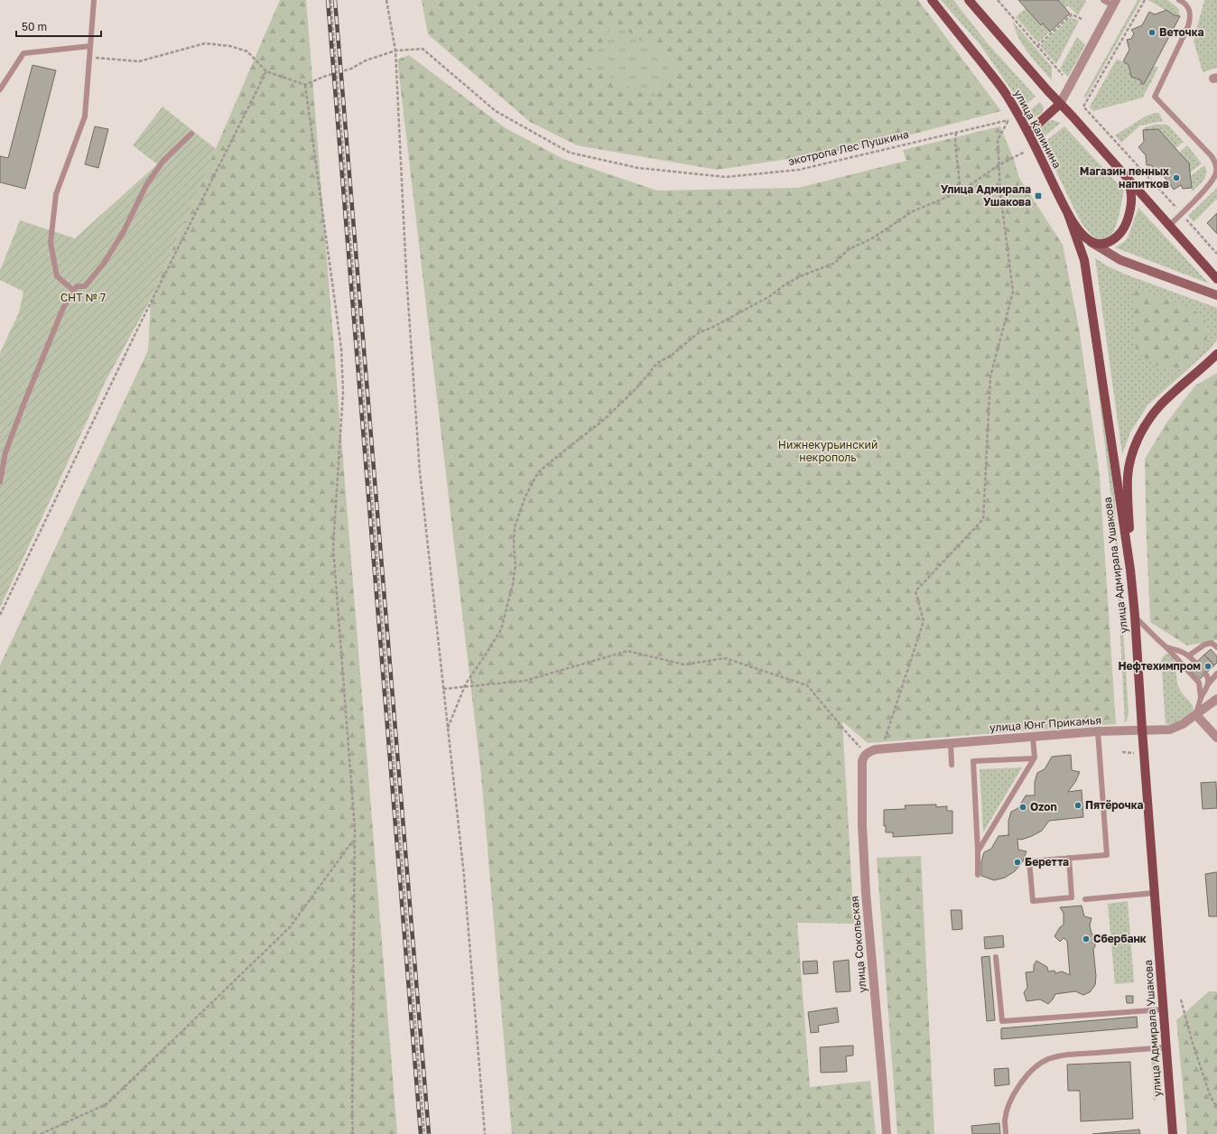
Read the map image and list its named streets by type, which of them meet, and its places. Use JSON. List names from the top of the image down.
{
  "streets": {
    "main road": ["улица Калинина", "улица Адмирала Ушакова"],
    "street": ["улица Юнг Прикамья", "улица Сокольская"],
    "path": ["экотропа Лес Пушкина"]
  },
  "crossings": [
    ["улица Калинина", "улица Адмирала Ушакова"],
    ["улица Адмирала Ушакова", "улица Юнг Прикамья"],
    ["улица Юнг Прикамья", "улица Сокольская"]
  ],
  "parks": ["СНТ № 7", "Нижнекурьинский некрополь"],
  "places": {
    "other": [
      "Веточка",
      "Магазин пенных напитков",
      "Нефтехимпром",
      "Пятёрочка",
      "Ozon",
      "Беретта",
      "Сбербанк"
    ],
    "transit": ["Улица Адмирала Ушакова"]
  },
  "scale_bar": "50 m"
}
